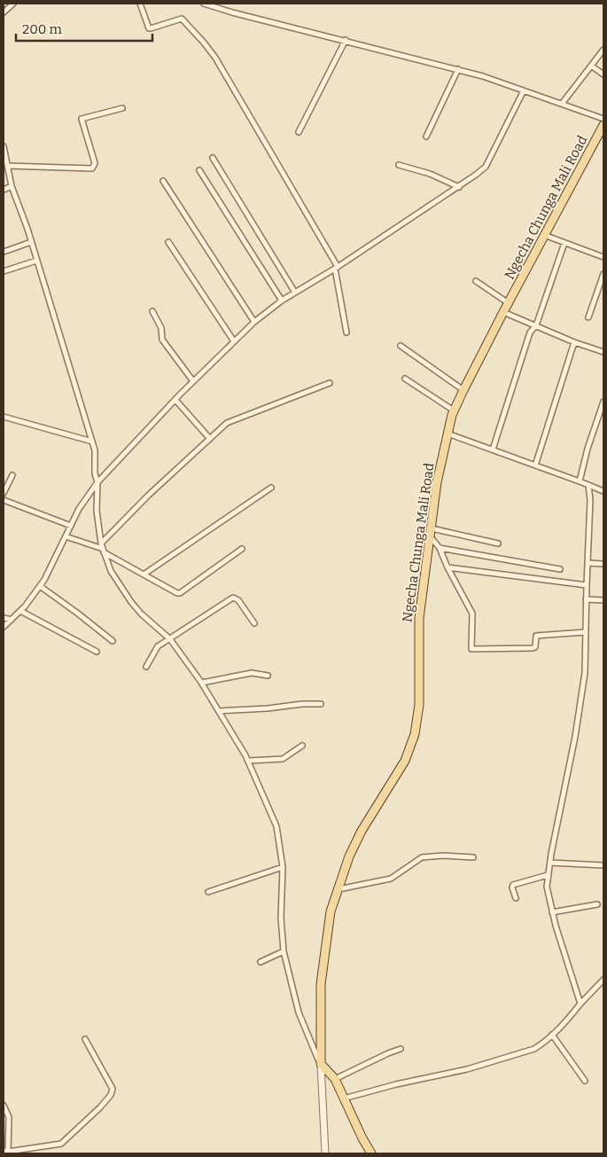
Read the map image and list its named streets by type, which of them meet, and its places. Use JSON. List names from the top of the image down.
{
  "streets": {
    "main road": ["Ngecha Chunga Mali Road"]
  },
  "scale_bar": "200 m"
}
